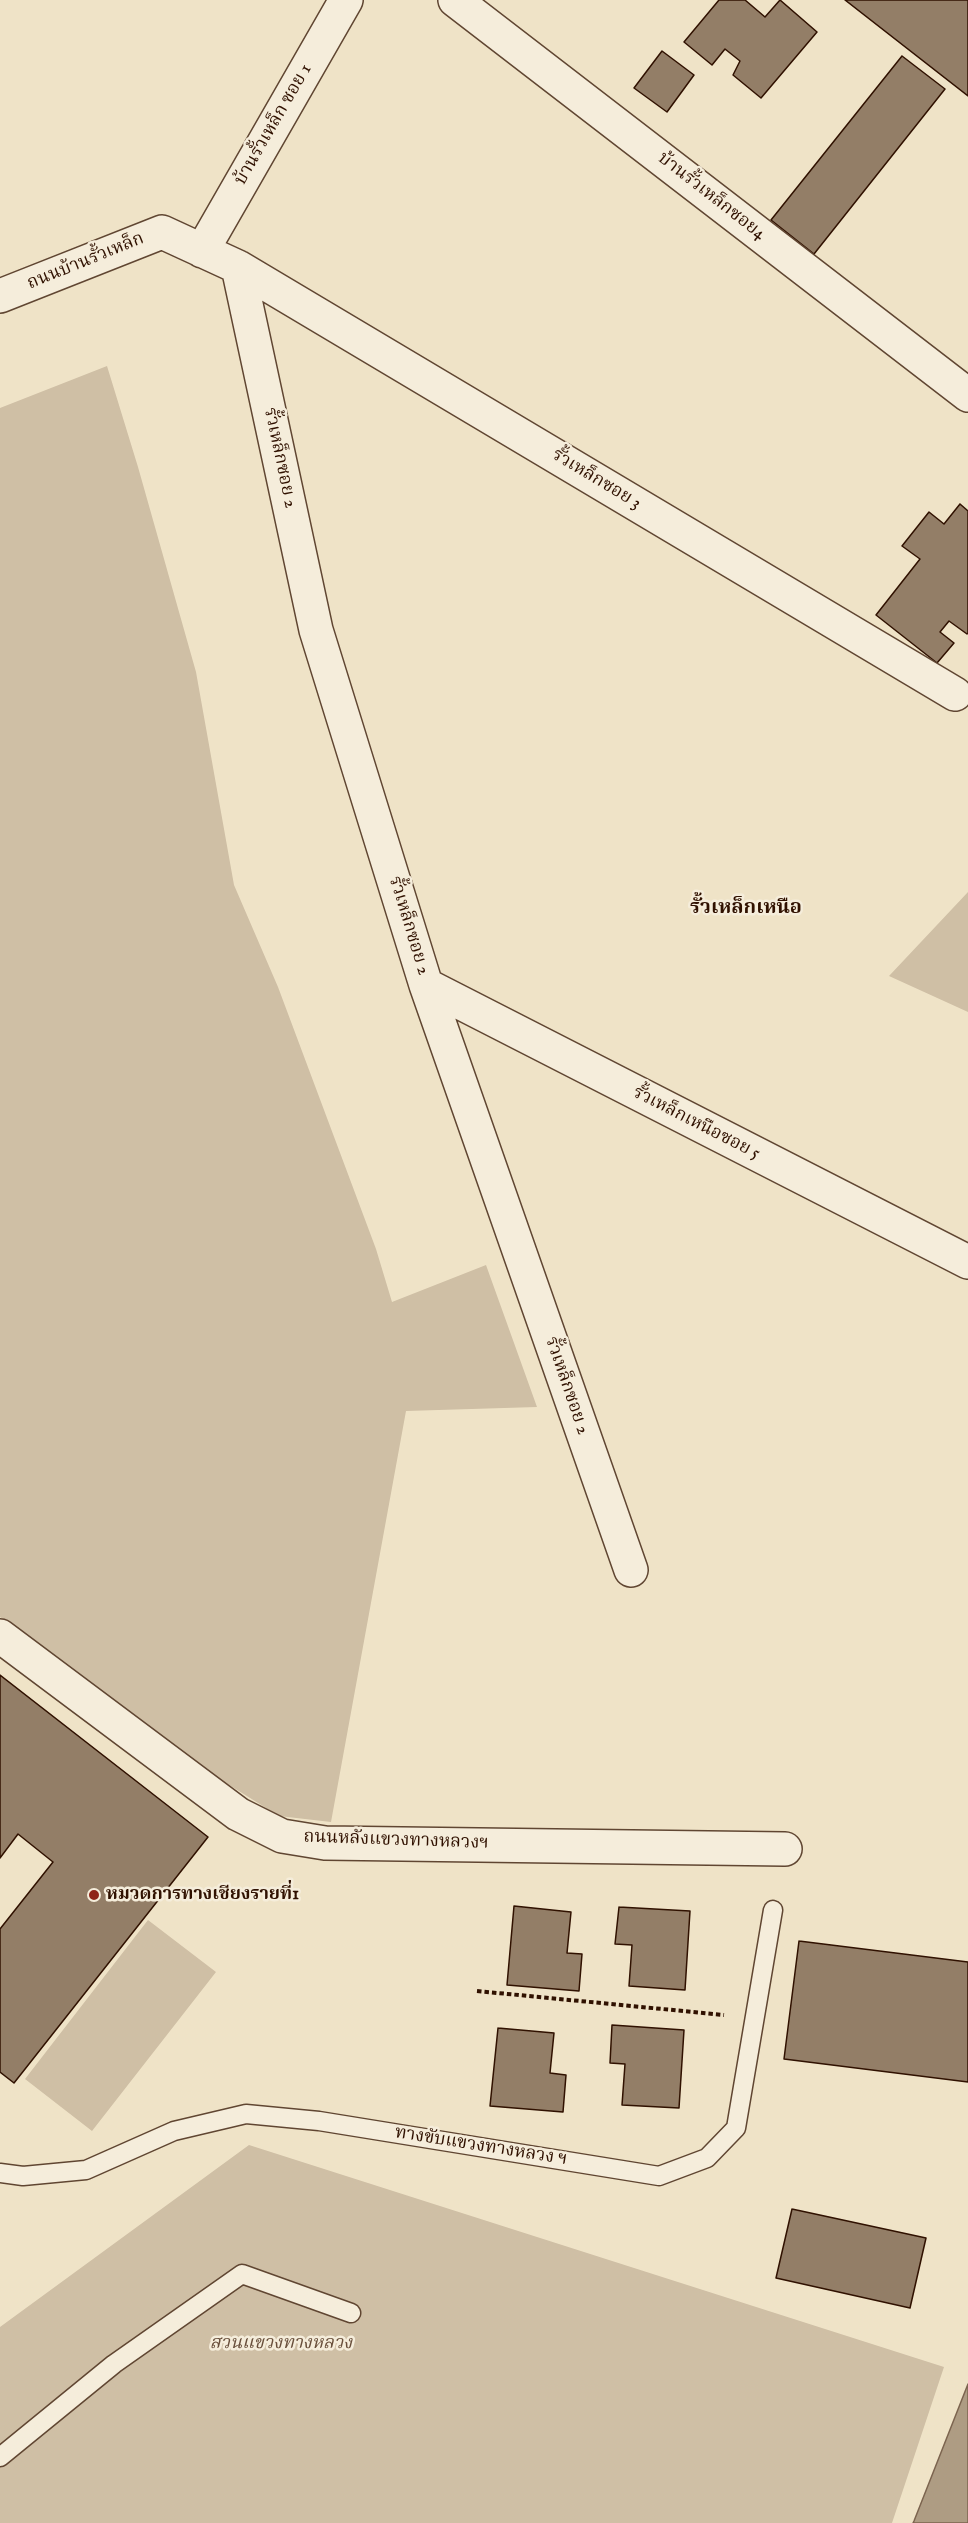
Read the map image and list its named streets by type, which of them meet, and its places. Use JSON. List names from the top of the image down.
{
  "streets": {
    "street": [
      "บ้านรั้วเหล็ก ซอย 1",
      "บ้านรั้วเหล็กซอย4",
      "ถนนบ้านรั้วเหล็ก",
      "รั้วเหล็กซอย 2",
      "รั้วเหล็กซอย 3",
      "รั้วเหล็กเหนือซอย 5",
      "ถนนหลังแขวงทางหลวงฯ"
    ],
    "lane": ["ทางขับแขวงทางหลวง ฯ"]
  },
  "crossings": [
    ["บ้านรั้วเหล็ก ซอย 1", "ถนนบ้านรั้วเหล็ก"],
    ["ถนนบ้านรั้วเหล็ก", "รั้วเหล็กซอย 2"],
    ["ถนนบ้านรั้วเหล็ก", "รั้วเหล็กซอย 3"],
    ["รั้วเหล็กซอย 2", "รั้วเหล็กซอย 3"],
    ["รั้วเหล็กซอย 2", "รั้วเหล็กเหนือซอย 5"]
  ],
  "districts": ["รั้วเหล็กเหนือ"],
  "parks": ["สวนแขวงทางหลวง"],
  "places": ["หมวดการทางเชียงรายที่1"]
}
